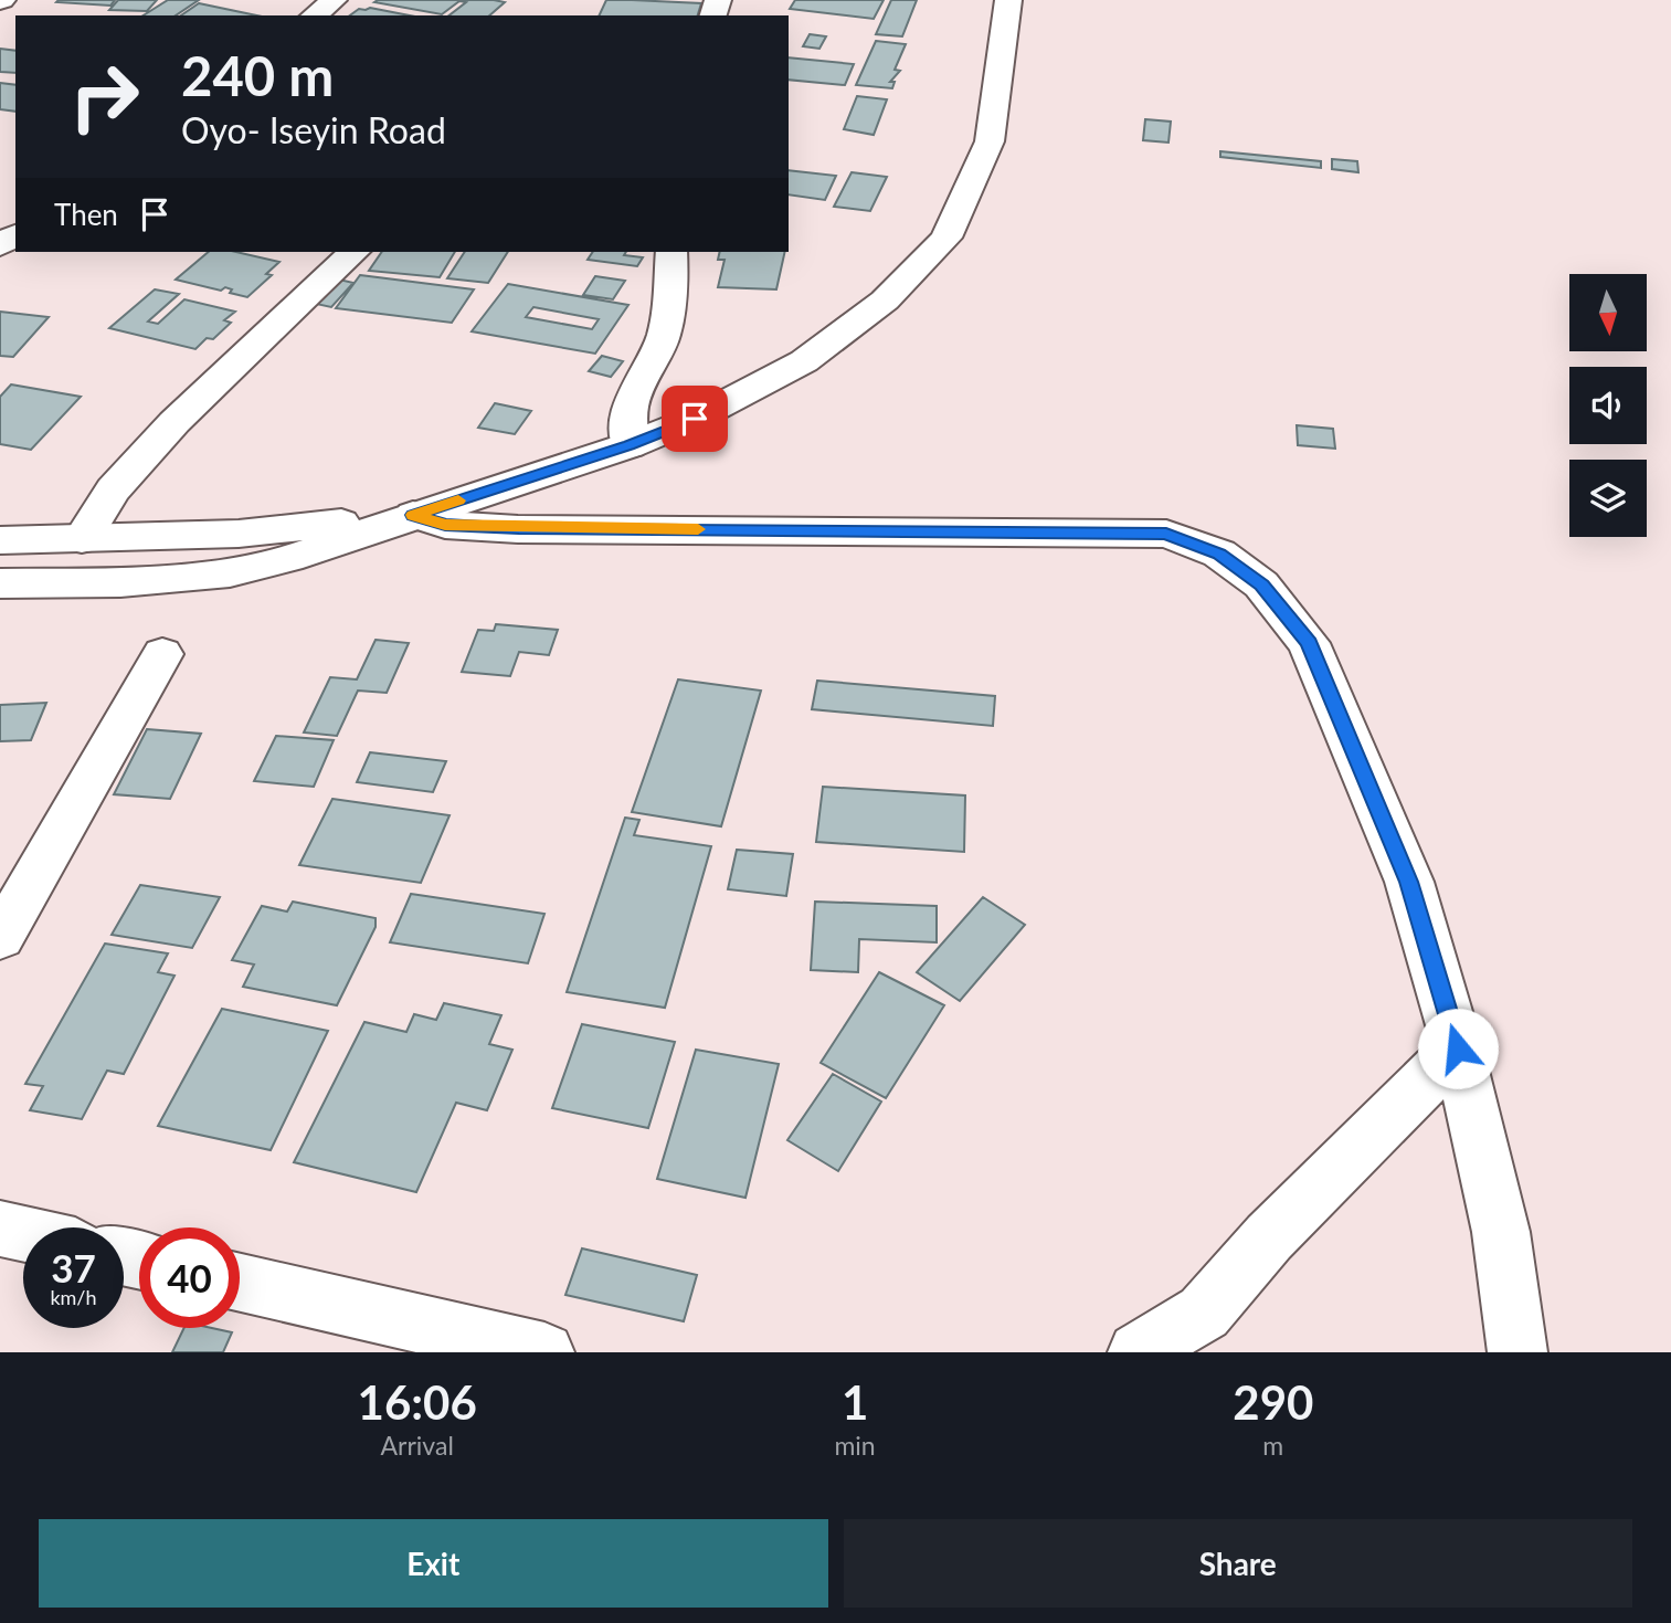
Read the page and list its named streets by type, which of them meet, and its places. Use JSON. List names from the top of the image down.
{
  "north": "bottom",
  "page": {
    "turn": ["240 m", "Oyo- Iseyin Road"],
    "then": "Then",
    "speed": "37 km/h",
    "limit": "40",
    "eta": [
      "16:06",
      "Arrival",
      "1",
      "min",
      "290",
      "m"
    ],
    "buttons": ["Exit", "Share"]
  }
}
